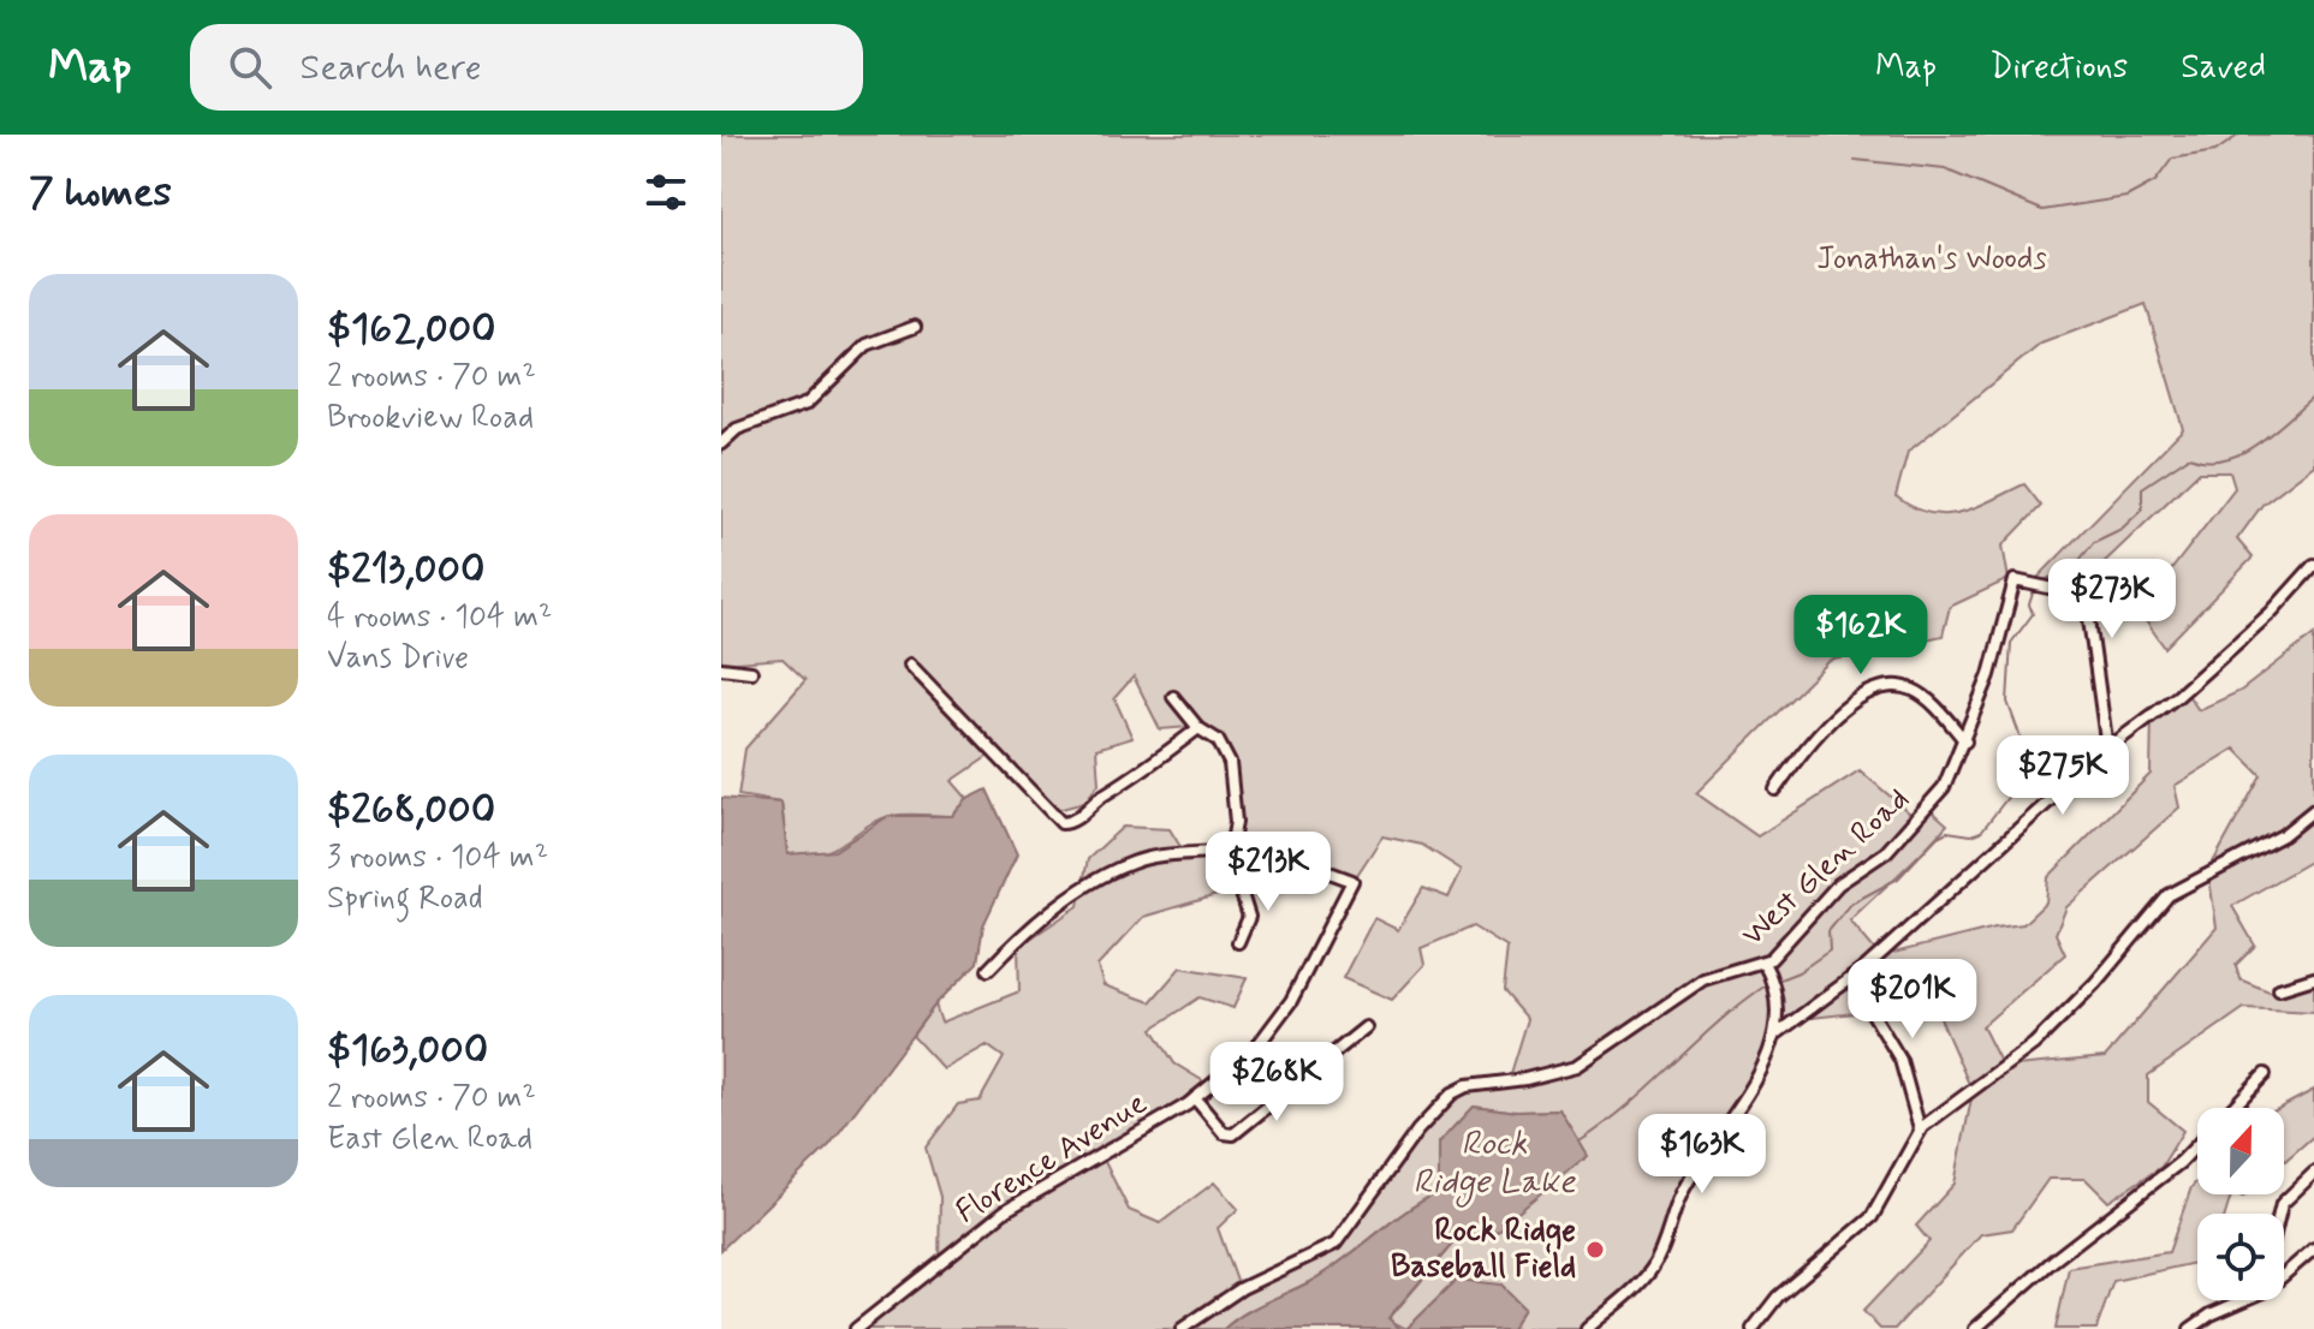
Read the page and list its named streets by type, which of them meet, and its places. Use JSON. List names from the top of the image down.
{
  "streets": {
    "street": ["West Glen Road", "Florence Avenue"]
  },
  "water": ["Rock Ridge Lake"],
  "parks": ["Jonathan's Woods"],
  "places": ["Rock Ridge Baseball Field"],
  "north": "top",
  "page": {
    "header": "Map",
    "search": "Search here",
    "nav": ["Map", "Directions", "Saved"],
    "heading": "7 homes",
    "list": [
      {
        "name": "$162,000",
        "note": "2 rooms · 70 m² · Brookview Road"
      },
      {
        "name": "$213,000",
        "note": "4 rooms · 104 m² · Vans Drive"
      },
      {
        "name": "$268,000",
        "note": "3 rooms · 104 m² · Spring Road"
      },
      {
        "name": "$163,000",
        "note": "2 rooms · 70 m² · East Glen Road"
      }
    ],
    "price": [
      "$273K",
      "$162K",
      "$275K",
      "$213K",
      "$201K",
      "$268K",
      "$163K"
    ]
  }
}
